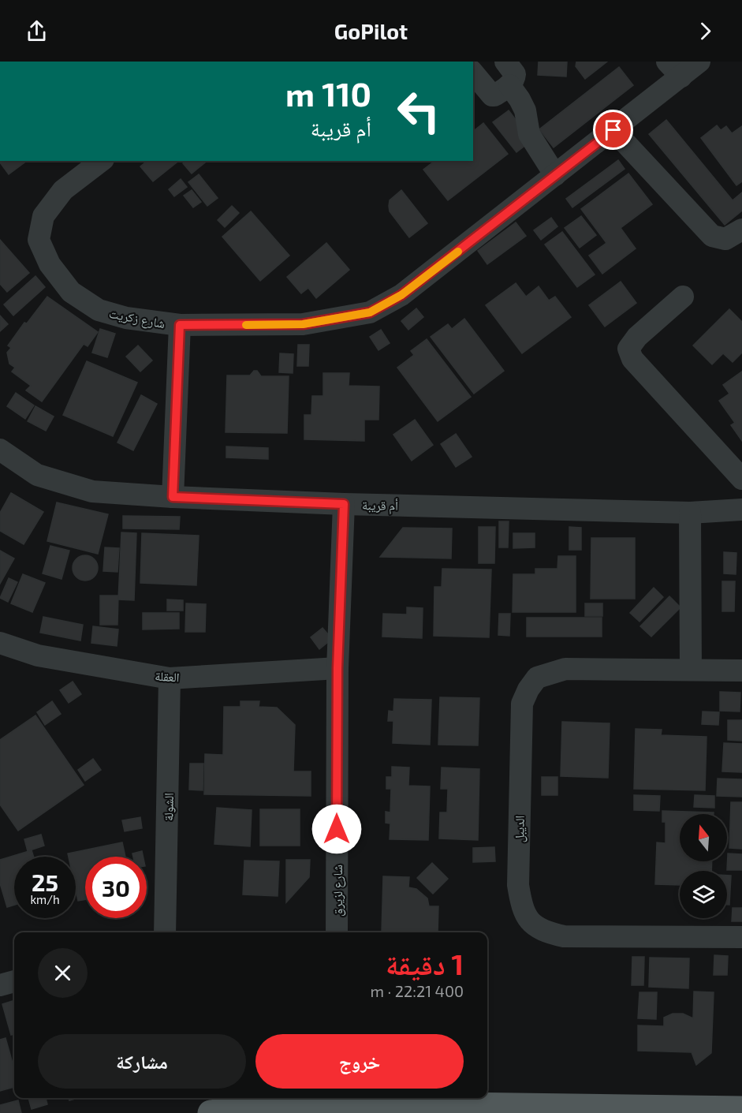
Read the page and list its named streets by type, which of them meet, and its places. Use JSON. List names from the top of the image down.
{
  "streets": {
    "street": [
      "شارع زكريت",
      "أم قريبة",
      "العقلة",
      "الشولة",
      "الديبل",
      "شارع لزيرق"
    ]
  },
  "crossings": [
    ["شارع زكريت", "أم قريبة"],
    ["أم قريبة", "شارع لزيرق"],
    ["العقلة", "الشولة"],
    ["العقلة", "شارع لزيرق"]
  ],
  "north": "top",
  "page": {
    "header": "GoPilot",
    "turn": ["110 m", "أم قريبة"],
    "speed": "25 km/h",
    "limit": "30",
    "heading": ["1 دقيقة", "400 m · 22:21"],
    "buttons": ["خروج", "مشاركة"]
  }
}
